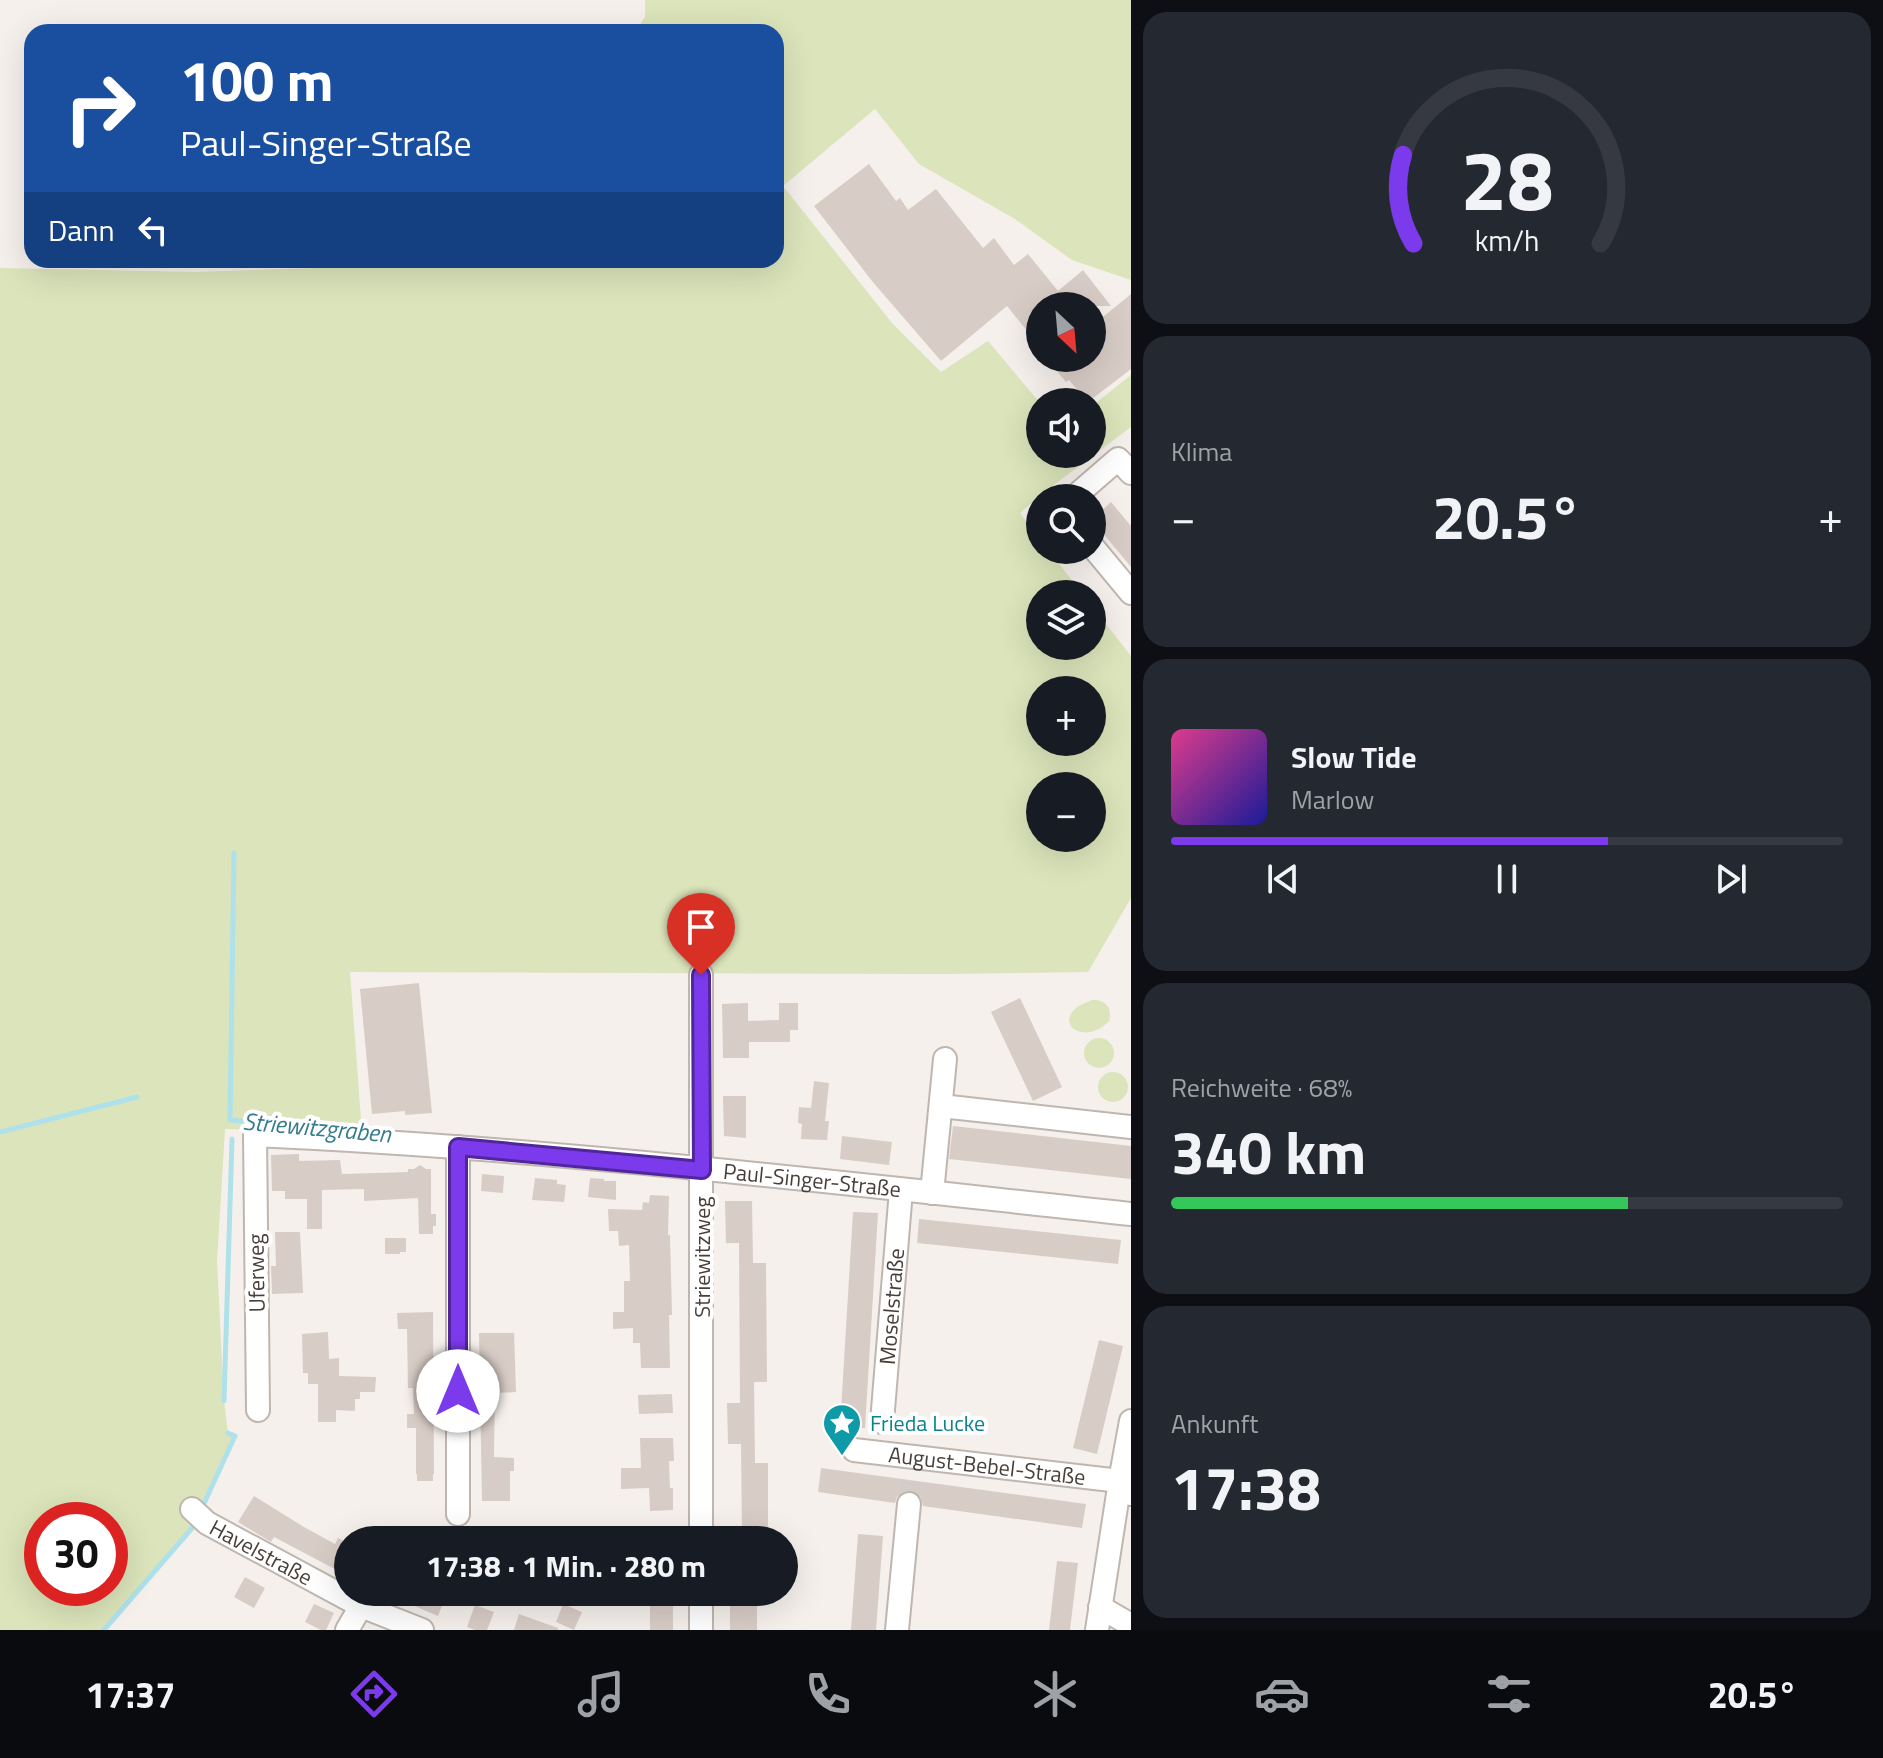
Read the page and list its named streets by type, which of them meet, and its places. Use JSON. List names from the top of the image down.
{
  "streets": {
    "street": [
      "Paul-Singer-Straße",
      "Striewitzweg",
      "Uferweg",
      "Moselstraße",
      "August-Bebel-Straße",
      "Havelstraße"
    ]
  },
  "crossings": [
    ["Paul-Singer-Straße", "Striewitzweg"],
    ["Paul-Singer-Straße", "Uferweg"],
    ["Paul-Singer-Straße", "Moselstraße"]
  ],
  "water": ["Striewitzgraben"],
  "places": {
    "place": ["Frieda Lucke"]
  },
  "north": "bottom right",
  "page": {
    "turn": ["100 m", "Paul-Singer-Straße"],
    "then": "Dann",
    "map_buttons": ["+", "−"],
    "tile": [
      "Klima",
      ["Reichweite · 68%", "340 km"],
      ["Ankunft", "17:38"]
    ],
    "heat": ["−", "20.5°", "+"],
    "song": ["Slow Tide", "Marlow"],
    "limit": "30",
    "trip": "17:38 · 1 Min. · 280 m",
    "tabs": ["17:37", "20.5°"],
    "gauge": ["28", "km/h"]
  }
}
